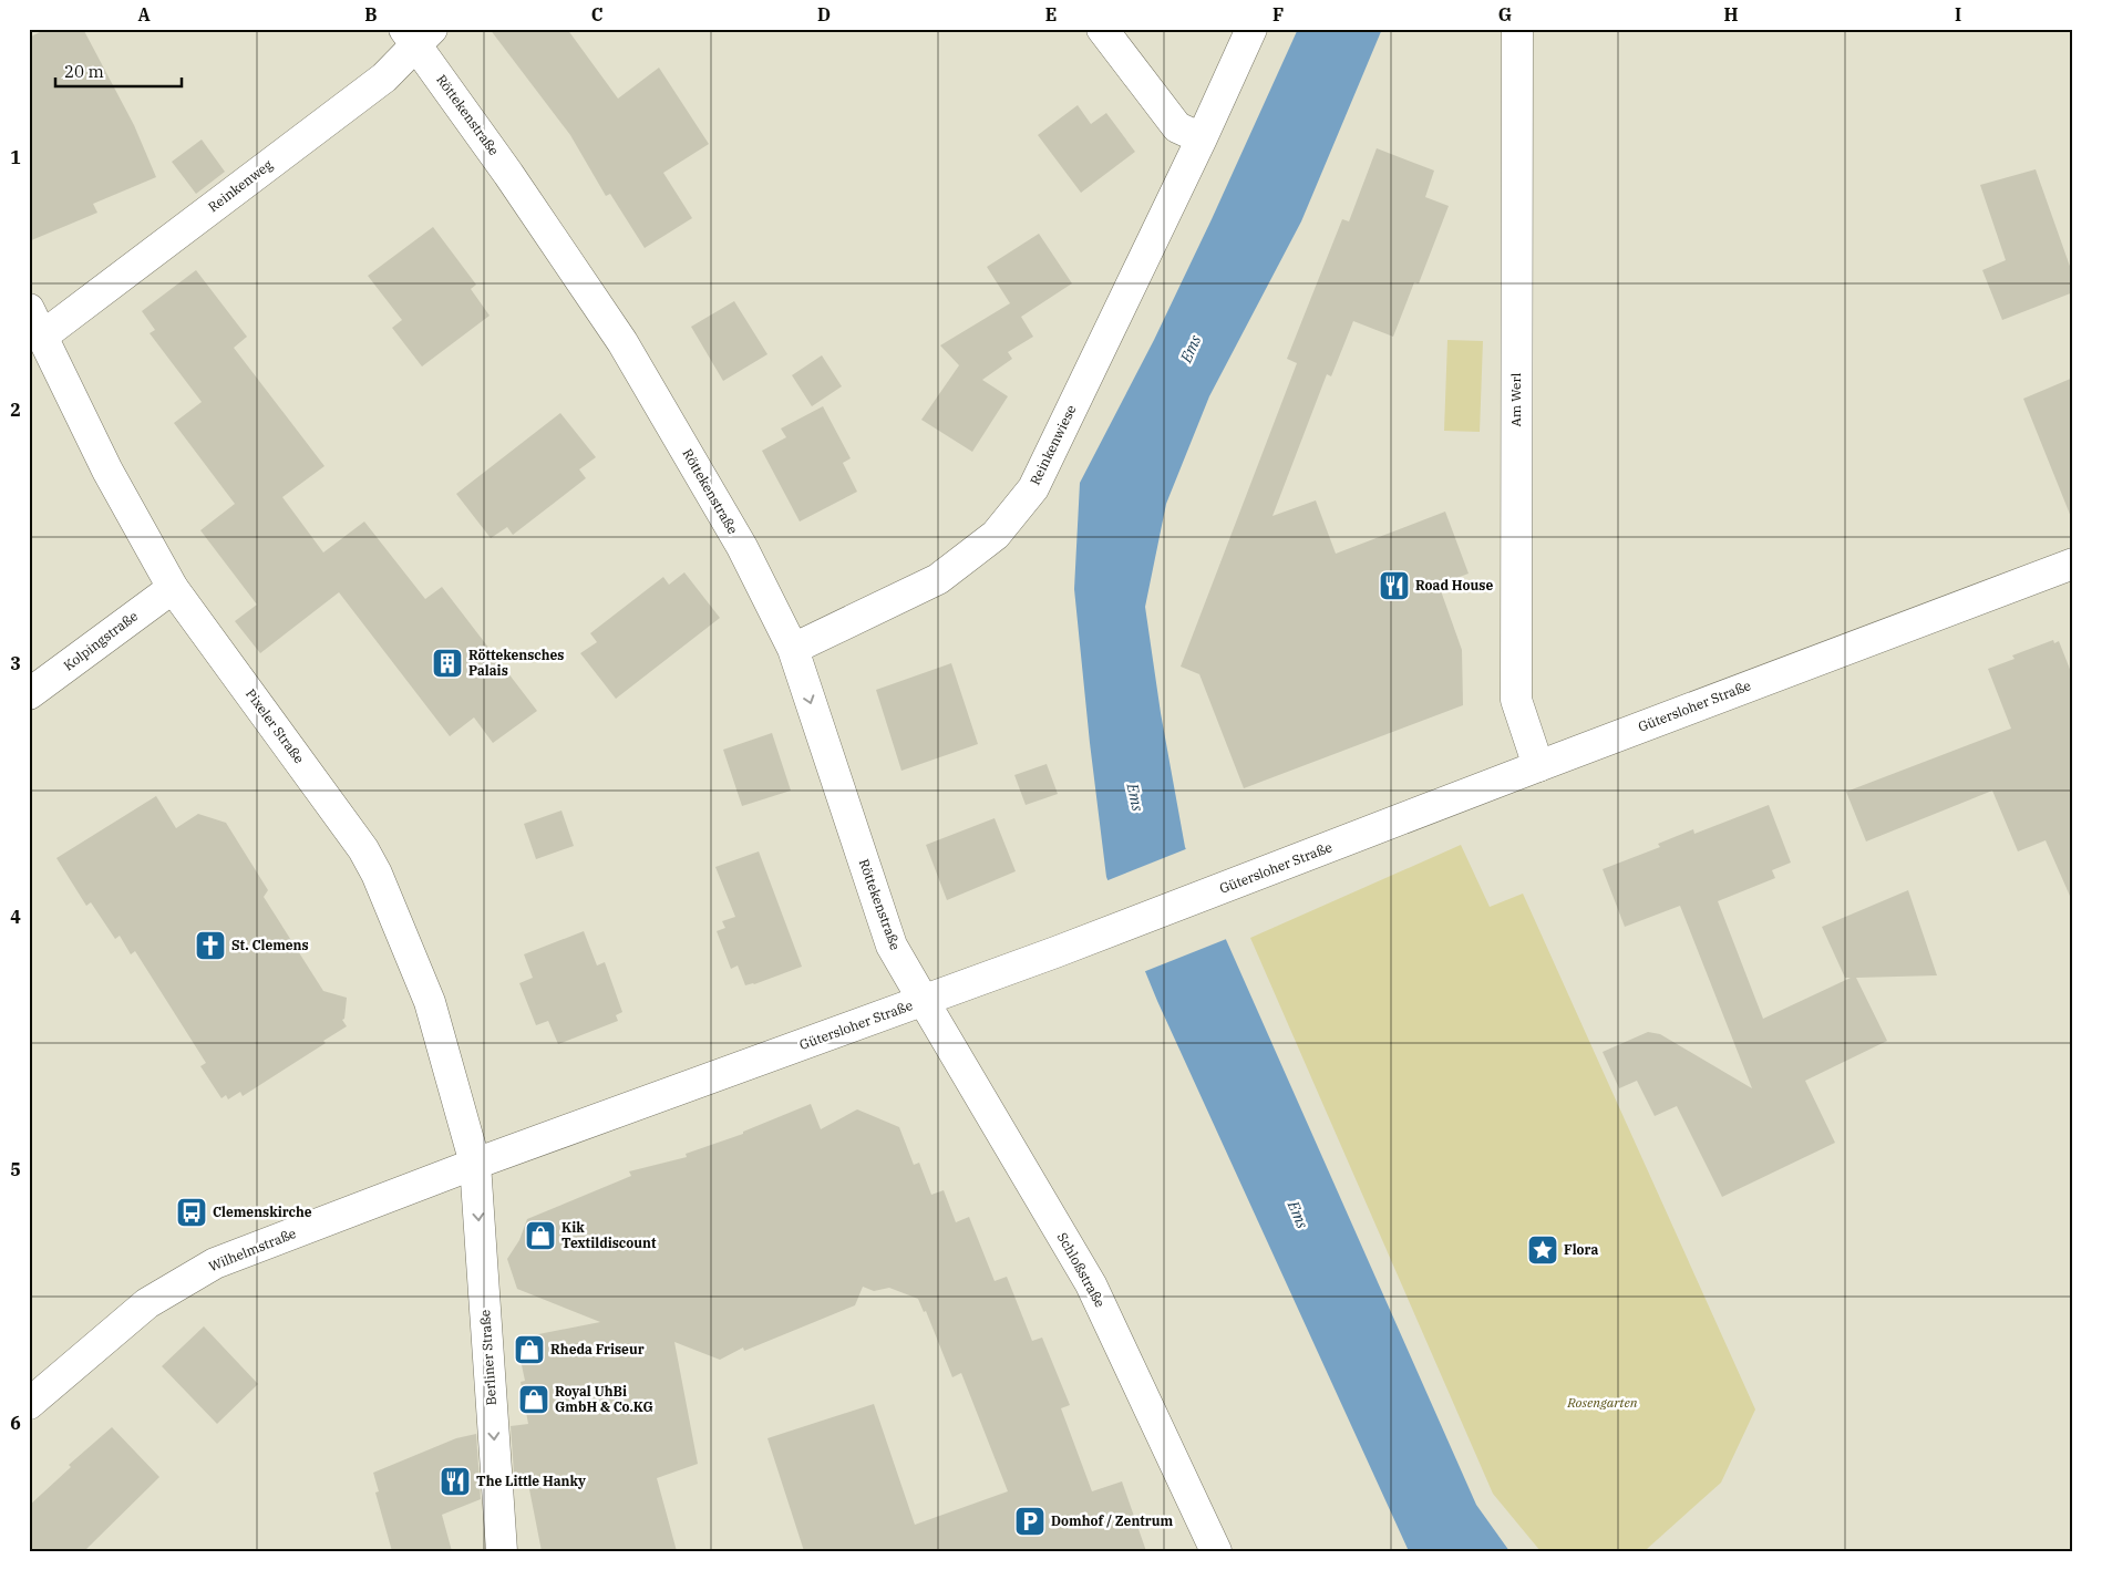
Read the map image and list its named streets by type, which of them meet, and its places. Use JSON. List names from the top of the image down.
{
  "streets": {
    "street": [
      "Röttekenstraße",
      "Reinkenweg",
      "Am Werl",
      "Reinkenwiese",
      "Kolpingstraße",
      "Gütersloher Straße",
      "Pixeler Straße",
      "Wilhelmstraße",
      "Schloßstraße",
      "Berliner Straße"
    ]
  },
  "crossings": [
    ["Röttekenstraße", "Reinkenweg"],
    ["Röttekenstraße", "Reinkenwiese"],
    ["Röttekenstraße", "Gütersloher Straße"],
    ["Röttekenstraße", "Schloßstraße"],
    ["Reinkenweg", "Pixeler Straße"],
    ["Am Werl", "Gütersloher Straße"],
    ["Kolpingstraße", "Pixeler Straße"],
    ["Gütersloher Straße", "Pixeler Straße"],
    ["Gütersloher Straße", "Wilhelmstraße"],
    ["Gütersloher Straße", "Schloßstraße"],
    ["Gütersloher Straße", "Berliner Straße"],
    ["Pixeler Straße", "Wilhelmstraße"],
    ["Pixeler Straße", "Berliner Straße"],
    ["Wilhelmstraße", "Berliner Straße"]
  ],
  "one_way": ["Berliner Straße"],
  "water": ["Ems"],
  "parks": ["Rosengarten"],
  "places": {
    "restaurant": ["Road House", "The Little Hanky"],
    "building": ["Röttekensches Palais"],
    "church": ["St. Clemens"],
    "bus stop": ["Clemenskirche"],
    "shop": ["Kik Textildiscount", "Rheda Friseur", "Royal UhBi GmbH & Co.KG"],
    "place": ["Flora"],
    "parking": ["Domhof / Zentrum"]
  },
  "scale_bar": "20 m",
  "grid": {
    "columns": [
      "A",
      "B",
      "C",
      "D",
      "E",
      "F",
      "G",
      "H",
      "I"
    ],
    "rows": [
      "1",
      "2",
      "3",
      "4",
      "5",
      "6"
    ]
  }
}
